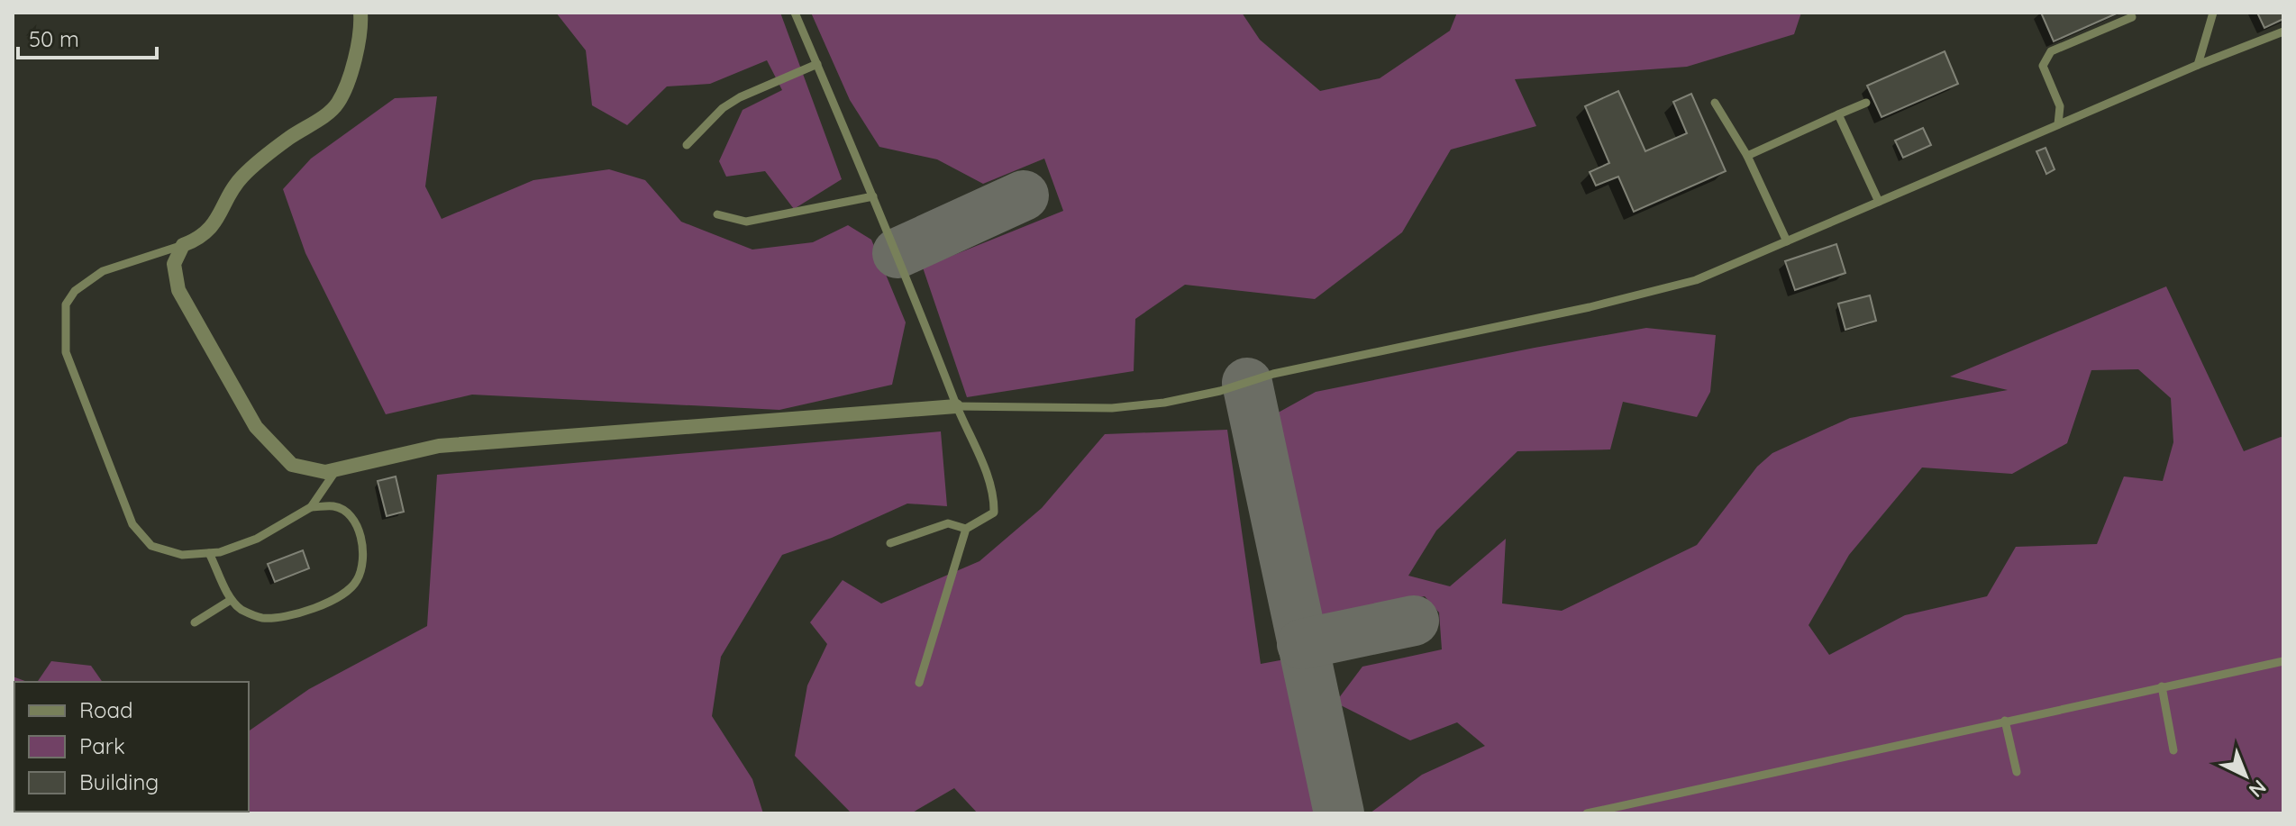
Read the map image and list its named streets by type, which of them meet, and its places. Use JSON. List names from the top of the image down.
{
  "legend": ["Road", "Park", "Building"],
  "scale_bar": "50 m",
  "north": "bottom right"
}
